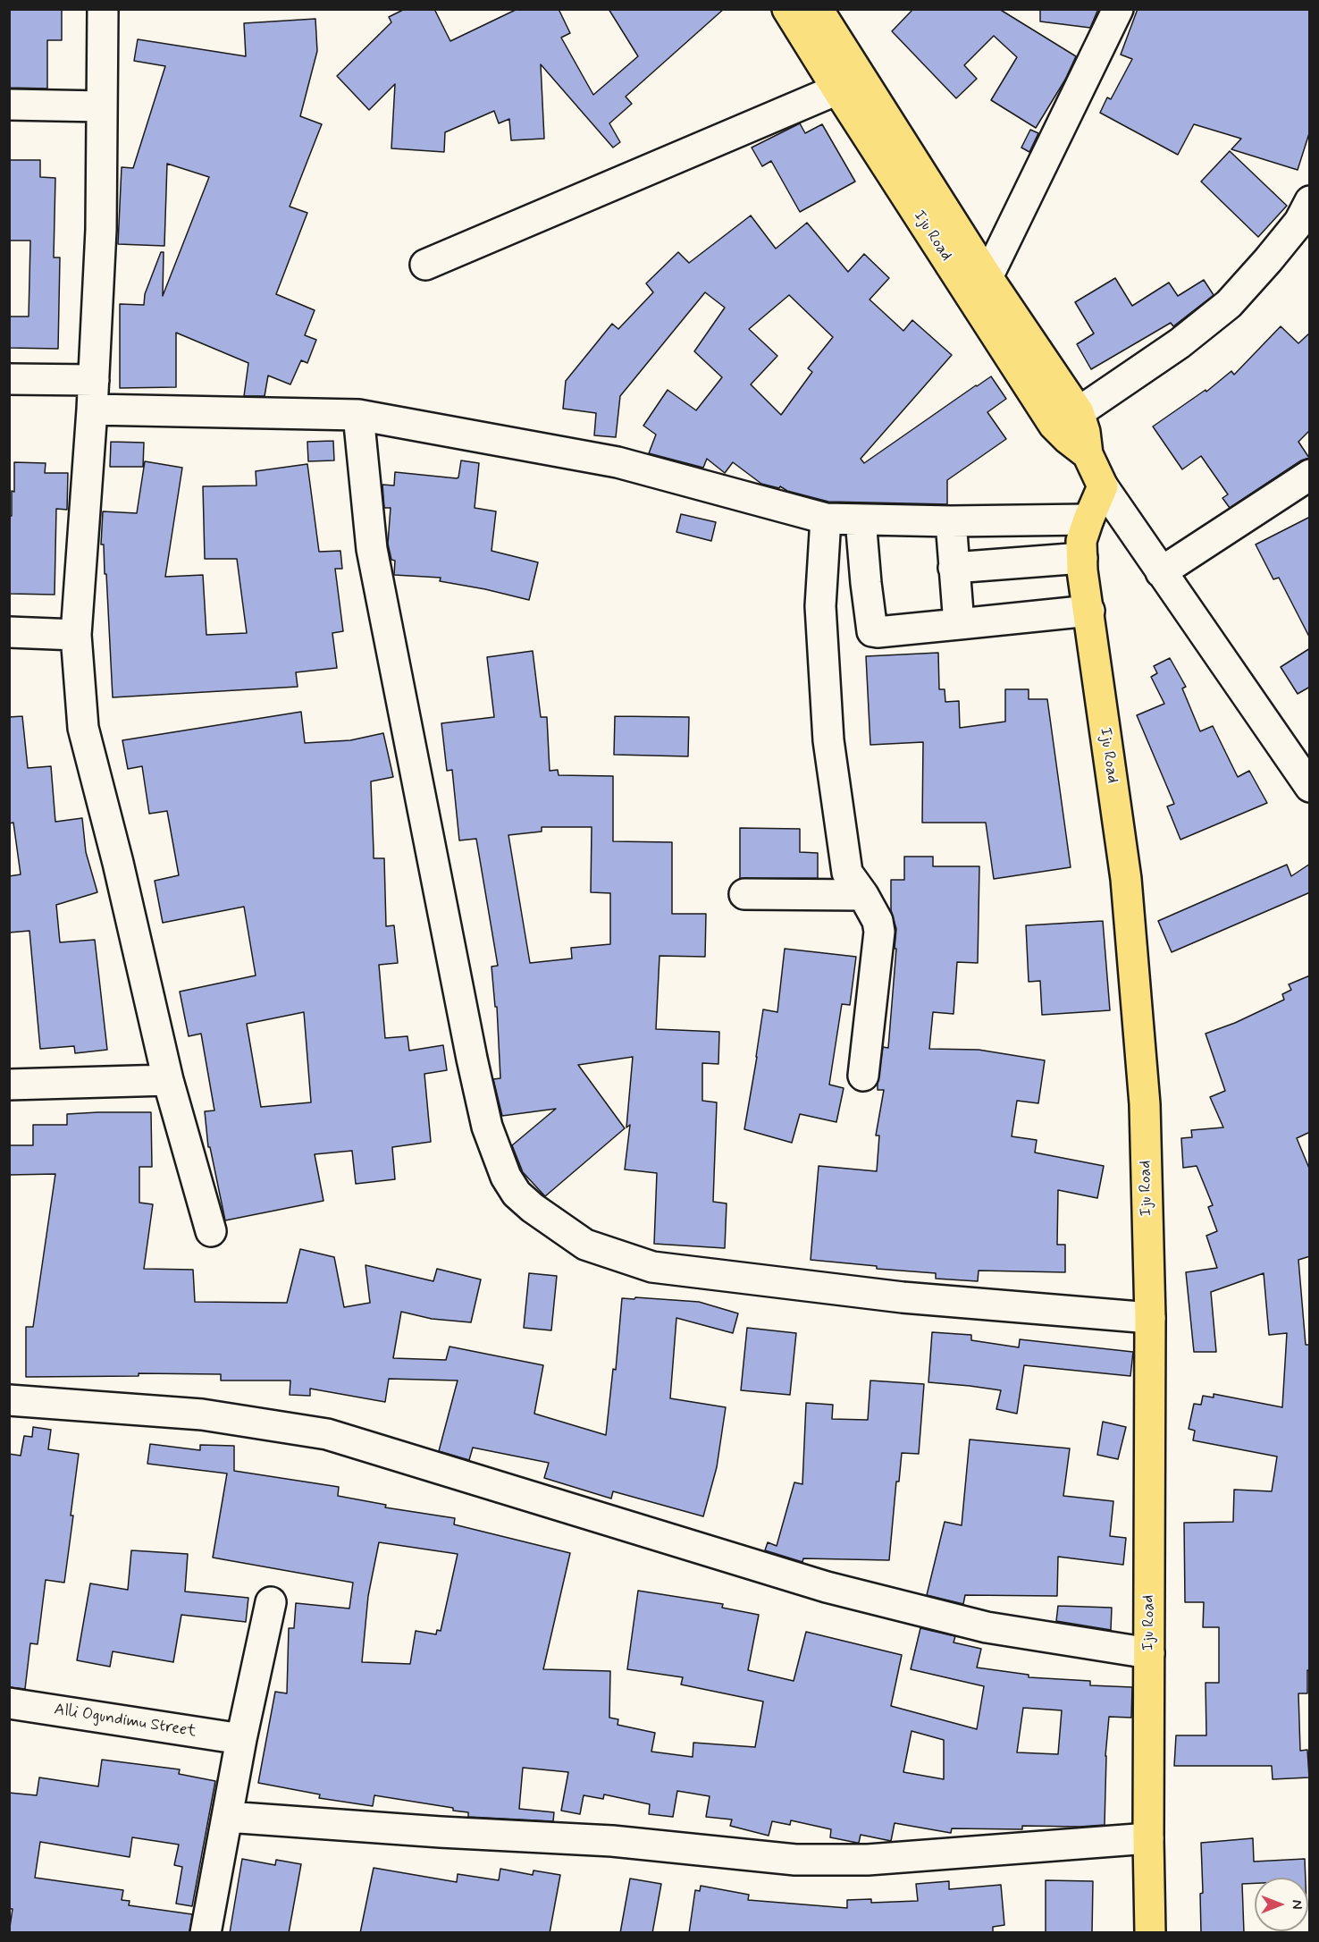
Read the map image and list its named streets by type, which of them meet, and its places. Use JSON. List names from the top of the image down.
{
  "streets": {
    "main road": ["Iju Road"],
    "street": ["Alli Ogundimu Street"]
  },
  "north": "right"
}
